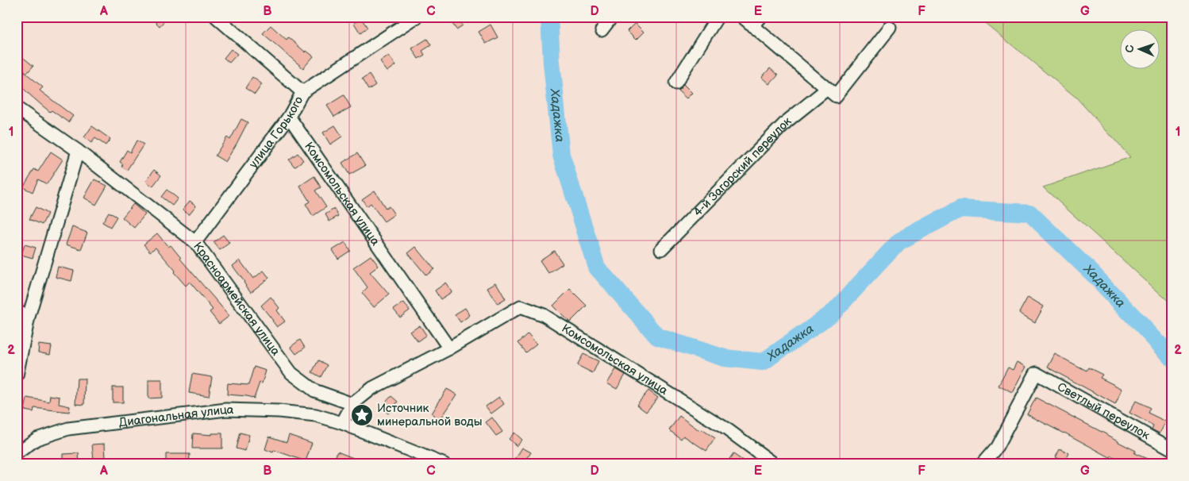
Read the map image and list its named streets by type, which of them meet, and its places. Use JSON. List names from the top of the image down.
{
  "streets": {
    "street": [
      "улица Горького",
      "4-й Загорский переулок",
      "Комсомольская улица",
      "Красноармейская улица",
      "Светлый переулок",
      "Диагональная улица"
    ]
  },
  "crossings": [
    ["улица Горького", "Комсомольская улица"],
    ["улица Горького", "Красноармейская улица"],
    ["Комсомольская улица", "Красноармейская улица"]
  ],
  "water": ["Хадажка"],
  "places": {
    "place": ["Источник минеральной воды"]
  },
  "north": "left",
  "grid": {
    "columns": [
      "A",
      "B",
      "C",
      "D",
      "E",
      "F",
      "G"
    ],
    "rows": ["1", "2"]
  }
}
